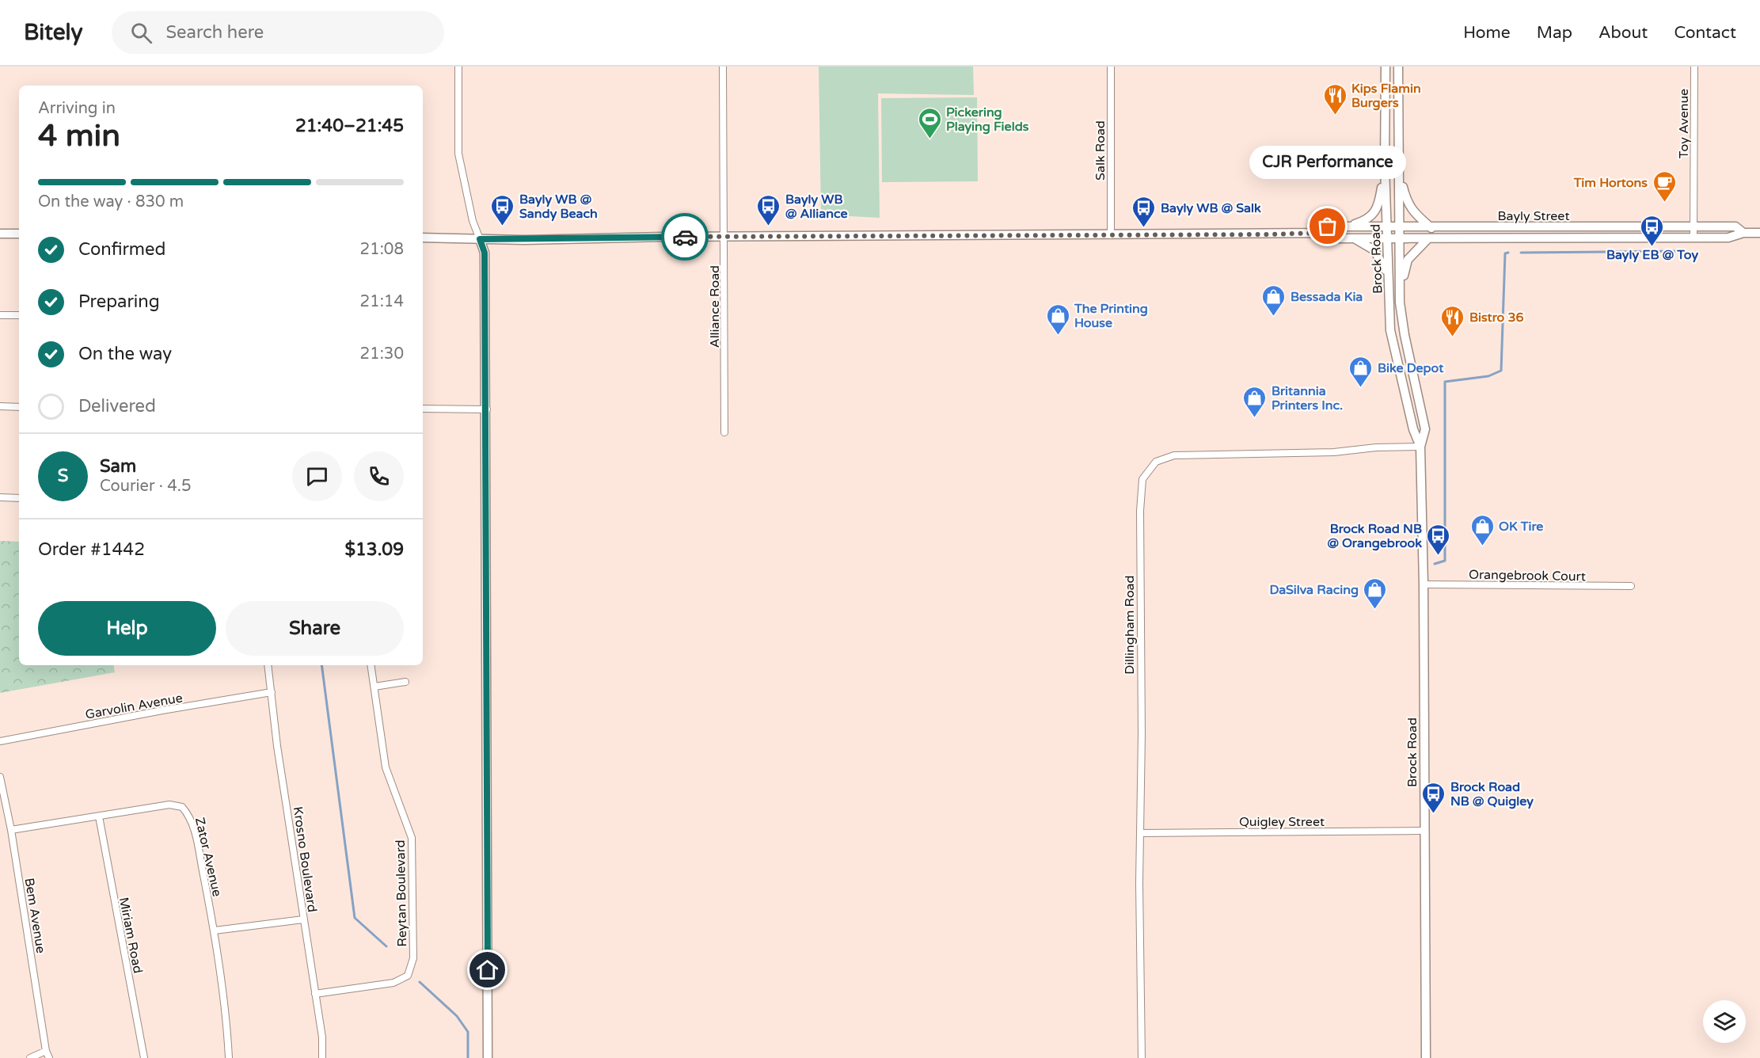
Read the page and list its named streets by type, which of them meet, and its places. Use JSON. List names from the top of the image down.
{
  "streets": {
    "main road": ["Bayly Street", "Brock Road"],
    "street": [
      "Toy Avenue",
      "Salk Road",
      "Alliance Road",
      "Orangebrook Court",
      "Dillingham Road",
      "Garvolin Avenue",
      "Quigley Street",
      "Zator Avenue",
      "Krosno Boulevard",
      "Reytan Boulevard",
      "Bem Avenue",
      "Miriam Road"
    ]
  },
  "crossings": [
    ["Toy Avenue", "Bayly Street"],
    ["Salk Road", "Bayly Street"],
    ["Bayly Street", "Brock Road"],
    ["Bayly Street", "Alliance Road"],
    ["Brock Road", "Orangebrook Court"],
    ["Brock Road", "Dillingham Road"],
    ["Brock Road", "Quigley Street"],
    ["Dillingham Road", "Quigley Street"],
    ["Garvolin Avenue", "Krosno Boulevard"],
    ["Zator Avenue", "Bem Avenue"],
    ["Zator Avenue", "Miriam Road"],
    ["Krosno Boulevard", "Reytan Boulevard"]
  ],
  "places": {
    "restaurant": ["Kips Flamin Burgers", "Bistro 36"],
    "sports": ["Pickering Playing Fields"],
    "cafe": ["Tim Hortons"],
    "bus stop": [
      "Bayly WB @ Sandy Beach",
      "Bayly WB @ Alliance",
      "Bayly WB @ Salk",
      "Bayly EB @ Toy",
      "Brock Road NB @ Orangebrook",
      "Brock Road NB @ Quigley"
    ],
    "other": ["CJR Performance"],
    "shop": [
      "Bessada Kia",
      "The Printing House",
      "Bike Depot",
      "Britannia Printers Inc.",
      "OK Tire",
      "DaSilva Racing"
    ]
  },
  "page": {
    "header": "Bitely",
    "search": "Search here",
    "nav": [
      "Home",
      "Map",
      "About",
      "Contact"
    ],
    "heading": ["4 min", "Arriving in", "21:40–21:45"],
    "panel": [
      "Sam",
      "Courier · 4.5",
      "Order #1442",
      "$13.09"
    ],
    "bubble": "CJR Performance",
    "bar": "On the way · 830 m",
    "list": [
      ["Confirmed", "21:08"],
      ["Preparing", "21:14"],
      ["On the way", "21:30"],
      "Delivered"
    ],
    "round": "S",
    "buttons": ["Help", "Share"]
  }
}
